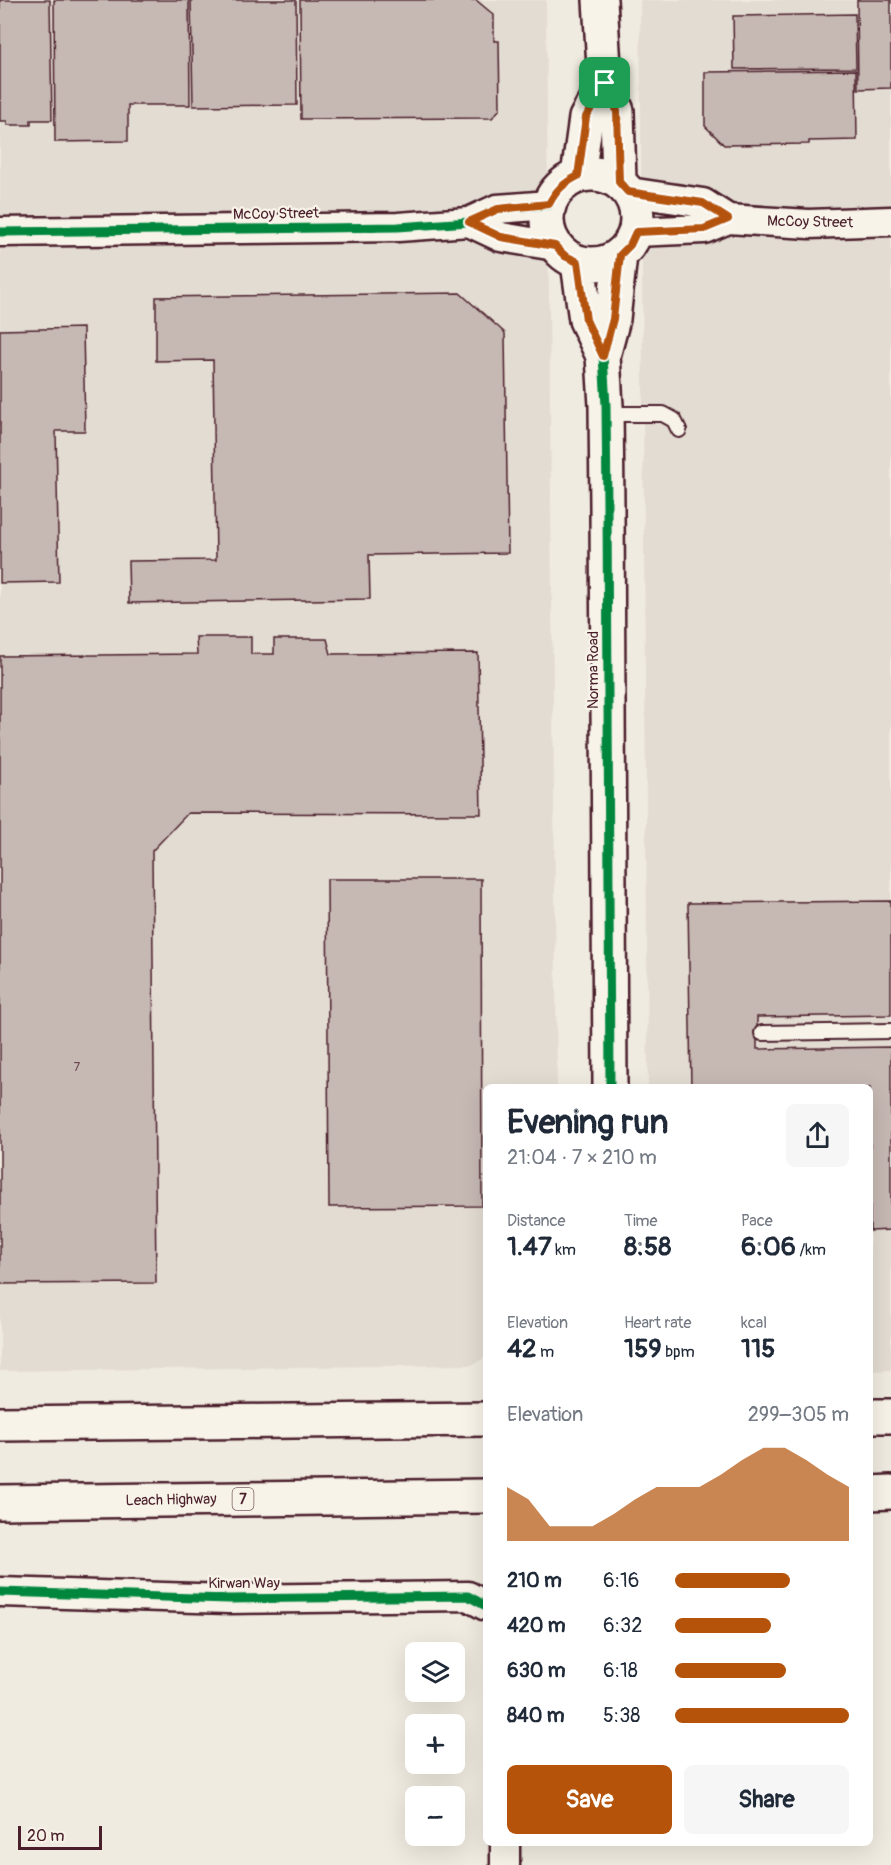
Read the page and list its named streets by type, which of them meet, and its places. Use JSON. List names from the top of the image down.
{
  "streets": {
    "main road": ["Norma Road", "7", "Leach Highway"],
    "street": ["McCoy Street", "Kirwan Way"]
  },
  "crossings": [
    ["McCoy Street", "Norma Road"]
  ],
  "house_numbers": ["7"],
  "scale_bar": "20 m",
  "page": {
    "heading": ["Evening run", "21:04 · 7 × 210 m"],
    "stats": [
      ["Distance", "1.47 km"],
      ["Time", "8:58"],
      ["Pace", "6:06 /km"],
      ["Elevation", "42 m"],
      ["Heart rate", "159 bpm"],
      ["kcal", "115"]
    ],
    "chart": ["Elevation", "299–305 m"],
    "list": [
      {
        "name": "210 m",
        "note": "6:16"
      },
      {
        "name": "420 m",
        "note": "6:32"
      },
      {
        "name": "630 m",
        "note": "6:18"
      },
      {
        "name": "840 m",
        "note": "5:38"
      }
    ],
    "map_buttons": ["+", "−"],
    "buttons": ["Save", "Share"],
    "scale": "20 m"
  }
}
